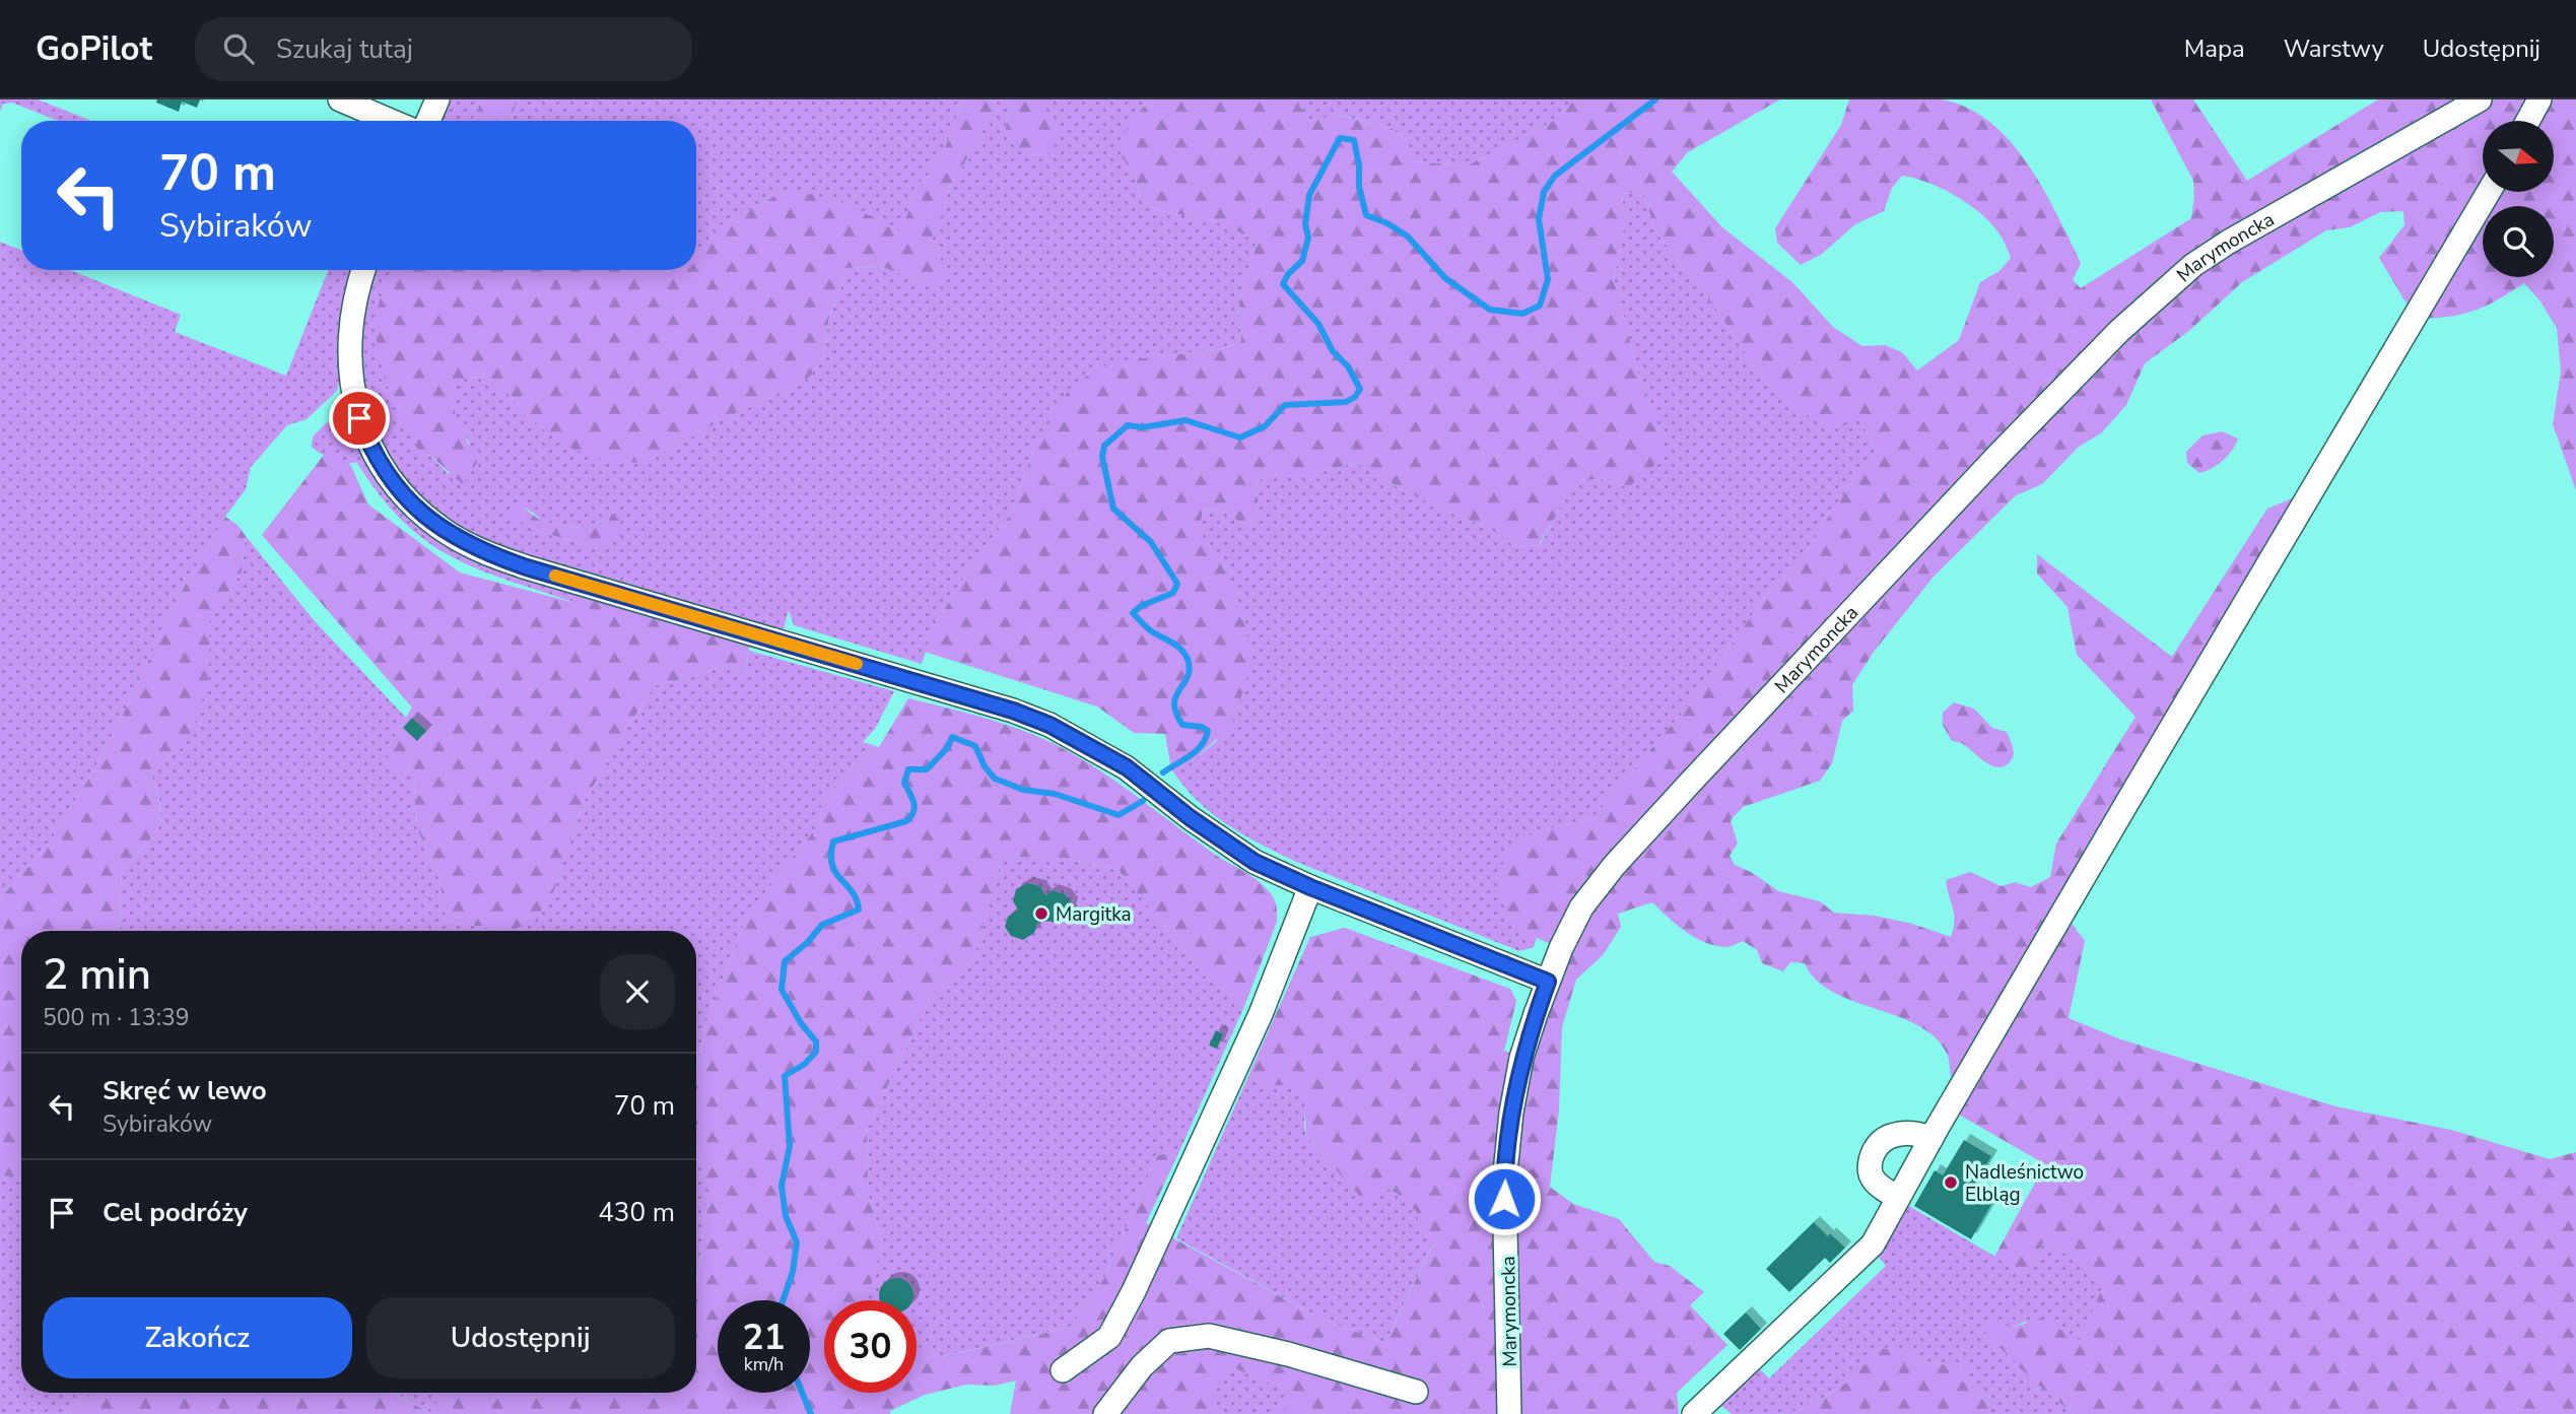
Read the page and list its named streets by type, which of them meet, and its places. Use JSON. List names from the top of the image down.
{
  "streets": {
    "street": ["Marymoncka"]
  },
  "places": ["Margitka", "Nadleśnictwo Elbląg"],
  "north": "right",
  "page": {
    "header": "GoPilot",
    "search": "Szukaj tutaj",
    "nav": ["Mapa", "Warstwy", "Udostępnij"],
    "turn": ["70 m", "Sybiraków"],
    "heading": ["2 min", "500 m · 13:39"],
    "list": [
      {
        "name": "Skręć w lewo",
        "note": "Sybiraków",
        "value": "70 m"
      },
      {
        "name": "Cel podróży",
        "value": "430 m"
      }
    ],
    "buttons": ["Zakończ", "Udostępnij"],
    "speed": "21 km/h",
    "limit": "30"
  }
}
